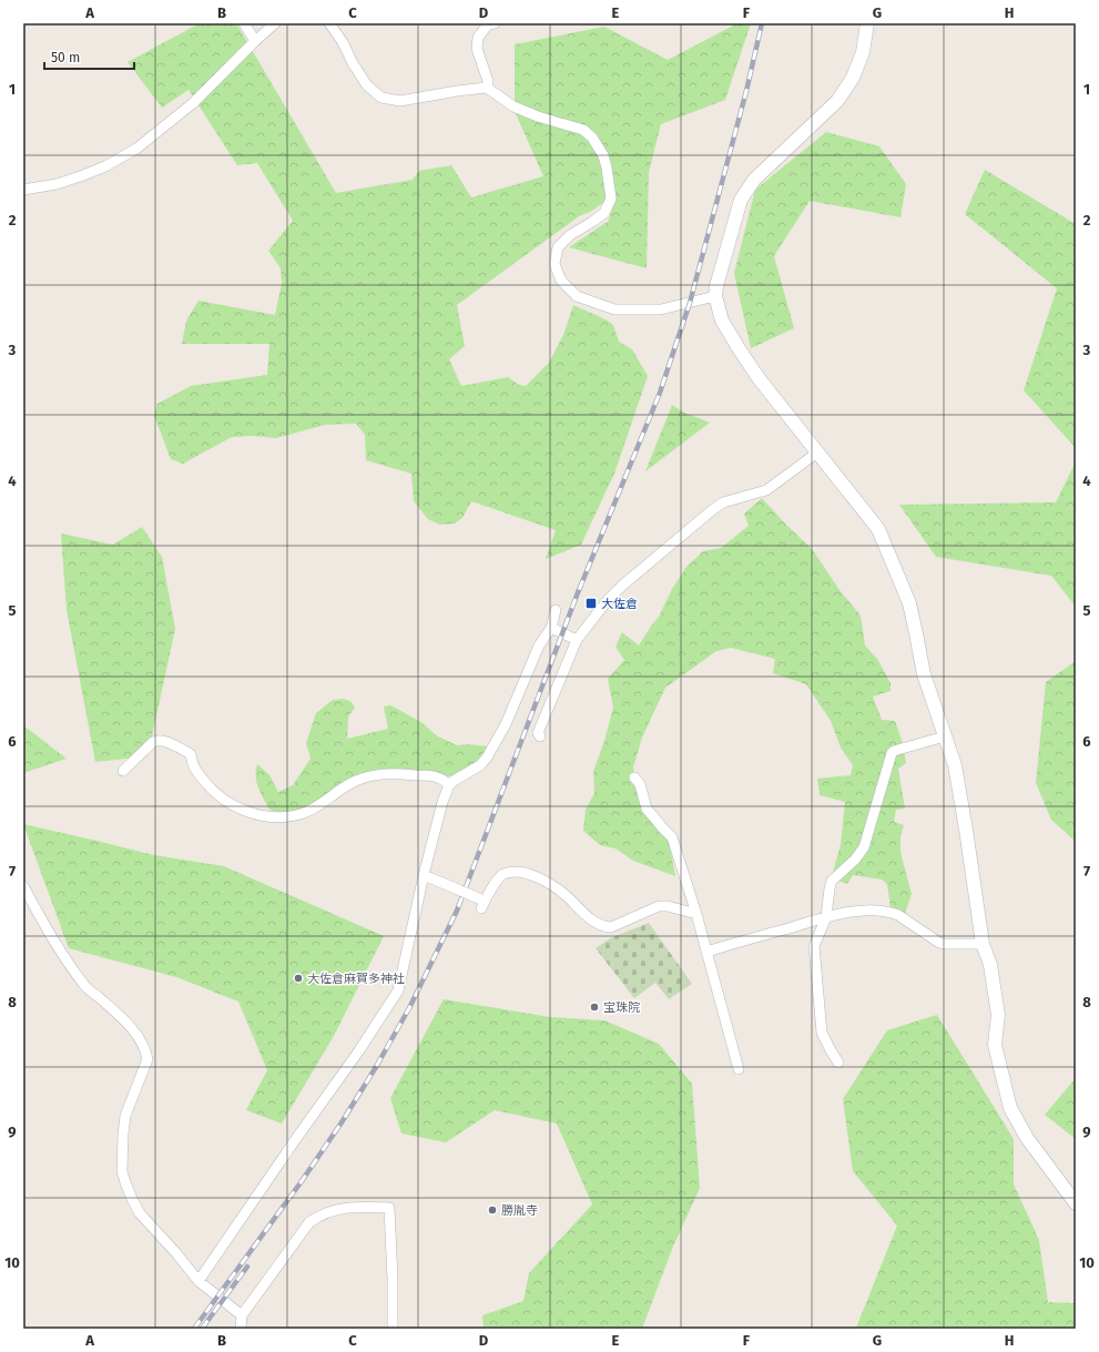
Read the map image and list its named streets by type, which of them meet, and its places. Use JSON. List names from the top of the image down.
{
  "places": {
    "transit": ["大佐倉"],
    "other": ["大佐倉麻賀多神社", "宝珠院", "勝胤寺"]
  },
  "scale_bar": "50 m",
  "grid": {
    "columns": [
      "A",
      "B",
      "C",
      "D",
      "E",
      "F",
      "G",
      "H"
    ],
    "rows": [
      "1",
      "2",
      "3",
      "4",
      "5",
      "6",
      "7",
      "8",
      "9",
      "10"
    ]
  }
}
